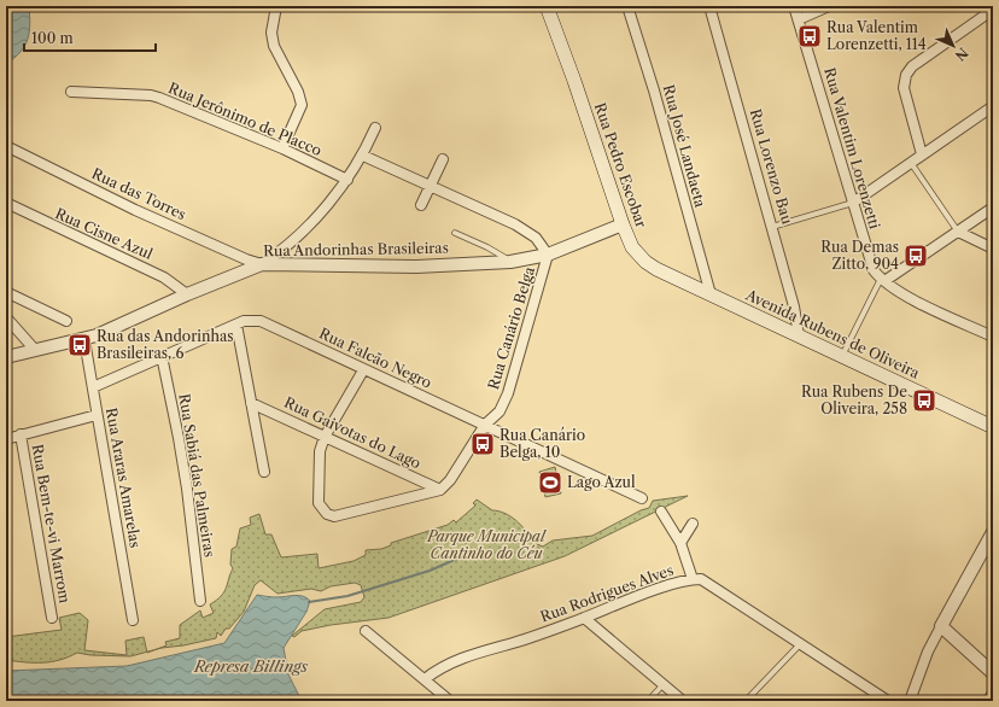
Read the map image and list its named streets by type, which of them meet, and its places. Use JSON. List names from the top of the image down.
{
  "streets": {
    "main road": ["Rua Pedro Escobar", "Avenida Rubens de Oliveira"],
    "street": [
      "Rua Jerônimo de Placco",
      "Rua José Landaeta",
      "Rua Valentim Lorenzetti",
      "Rua Lorenzo Bau",
      "Rua das Torres",
      "Rua Cisne Azul",
      "Rua Andorinhas Brasileiras",
      "Rua Canário Belga",
      "Rua Falcão Negro",
      "Rua Gaivotas do Lago",
      "Rua Sabiá das Palmeiras",
      "Rua Araras Amarelas",
      "Rua Bem-te-vi Marrom",
      "Rua Rodrigues Alves"
    ]
  },
  "crossings": [
    ["Rua José Landaeta", "Rua Pedro Escobar"],
    ["Rua José Landaeta", "Avenida Rubens de Oliveira"],
    ["Rua Pedro Escobar", "Rua Andorinhas Brasileiras"],
    ["Rua Pedro Escobar", "Avenida Rubens de Oliveira"],
    ["Rua Lorenzo Bau", "Avenida Rubens de Oliveira"],
    ["Rua das Torres", "Rua Andorinhas Brasileiras"],
    ["Rua Cisne Azul", "Rua Andorinhas Brasileiras"],
    ["Rua Andorinhas Brasileiras", "Rua Canário Belga"],
    ["Rua Andorinhas Brasileiras", "Rua Araras Amarelas"],
    ["Rua Canário Belga", "Rua Falcão Negro"],
    ["Rua Canário Belga", "Rua Gaivotas do Lago"],
    ["Rua Falcão Negro", "Rua Sabiá das Palmeiras"],
    ["Rua Falcão Negro", "Rua Araras Amarelas"]
  ],
  "water": ["Represa Billings"],
  "parks": ["Parque Municipal Cantinho do Céu"],
  "places": {
    "bus stop": [
      "Rua Valentim Lorenzetti, 114",
      "Rua Demas Zitto, 904",
      "Rua das Andorinhas Brasileiras, 6",
      "Rua Rubens De Oliveira, 258",
      "Rua Canário Belga, 10"
    ],
    "sports": ["Lago Azul"]
  },
  "scale_bar": "100 m",
  "north": "bottom right"
}
